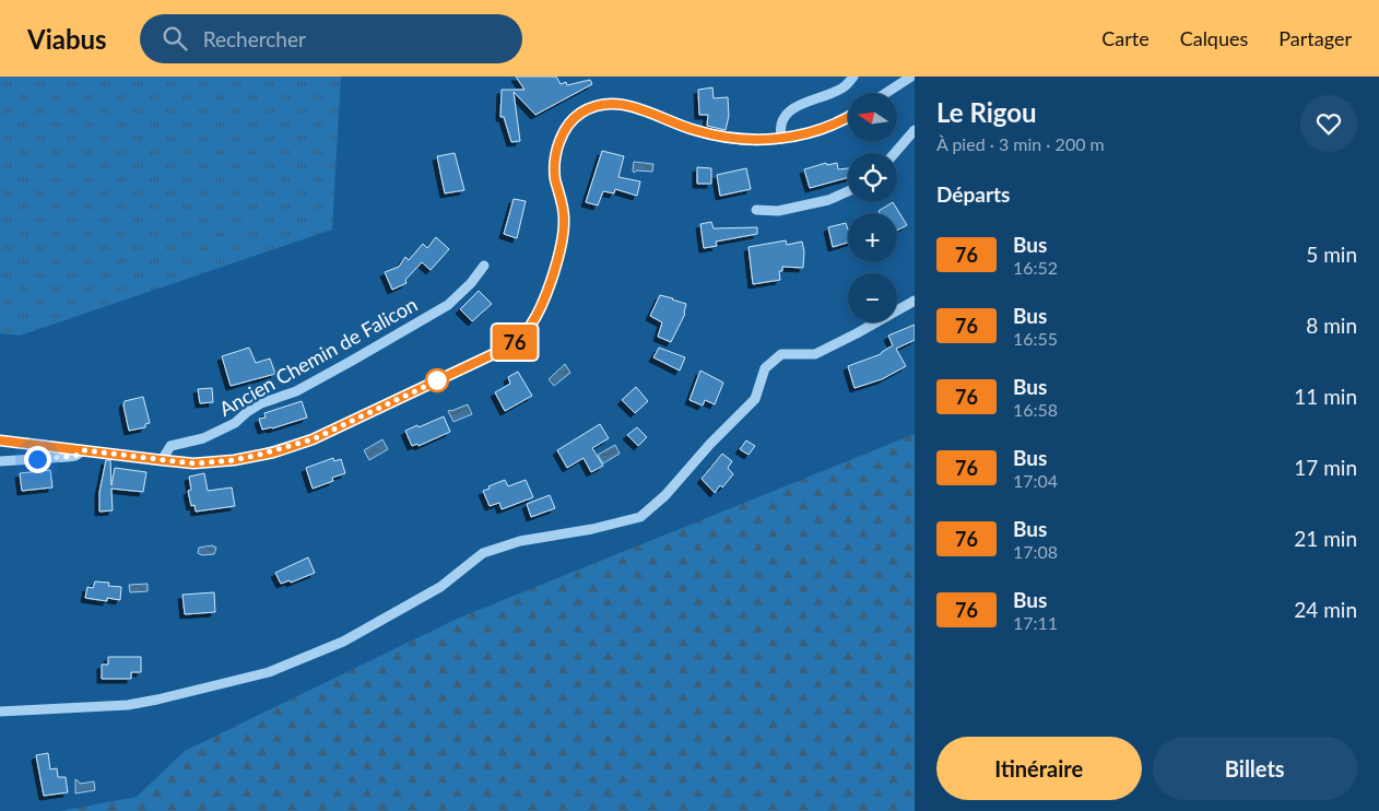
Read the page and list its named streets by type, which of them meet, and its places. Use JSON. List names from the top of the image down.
{
  "streets": {
    "street": ["Ancien Chemin de Falicon"]
  },
  "lines": ["bus line 76"],
  "north": "left",
  "page": {
    "header": "Viabus",
    "search": "Rechercher",
    "nav": ["Carte", "Calques", "Partager"],
    "on_map": "76",
    "heading": [
      ["Le Rigou", "À pied · 3 min · 200 m"],
      "Départs"
    ],
    "map_buttons": ["+", "−"],
    "list": [
      {
        "mark": "76",
        "name": "Bus",
        "note": "16:52",
        "value": "5 min"
      },
      {
        "mark": "76",
        "name": "Bus",
        "note": "16:55",
        "value": "8 min"
      },
      {
        "mark": "76",
        "name": "Bus",
        "note": "16:58",
        "value": "11 min"
      },
      {
        "mark": "76",
        "name": "Bus",
        "note": "17:04",
        "value": "17 min"
      },
      {
        "mark": "76",
        "name": "Bus",
        "note": "17:08",
        "value": "21 min"
      },
      {
        "mark": "76",
        "name": "Bus",
        "note": "17:11",
        "value": "24 min"
      }
    ],
    "buttons": ["Itinéraire", "Billets"]
  }
}
